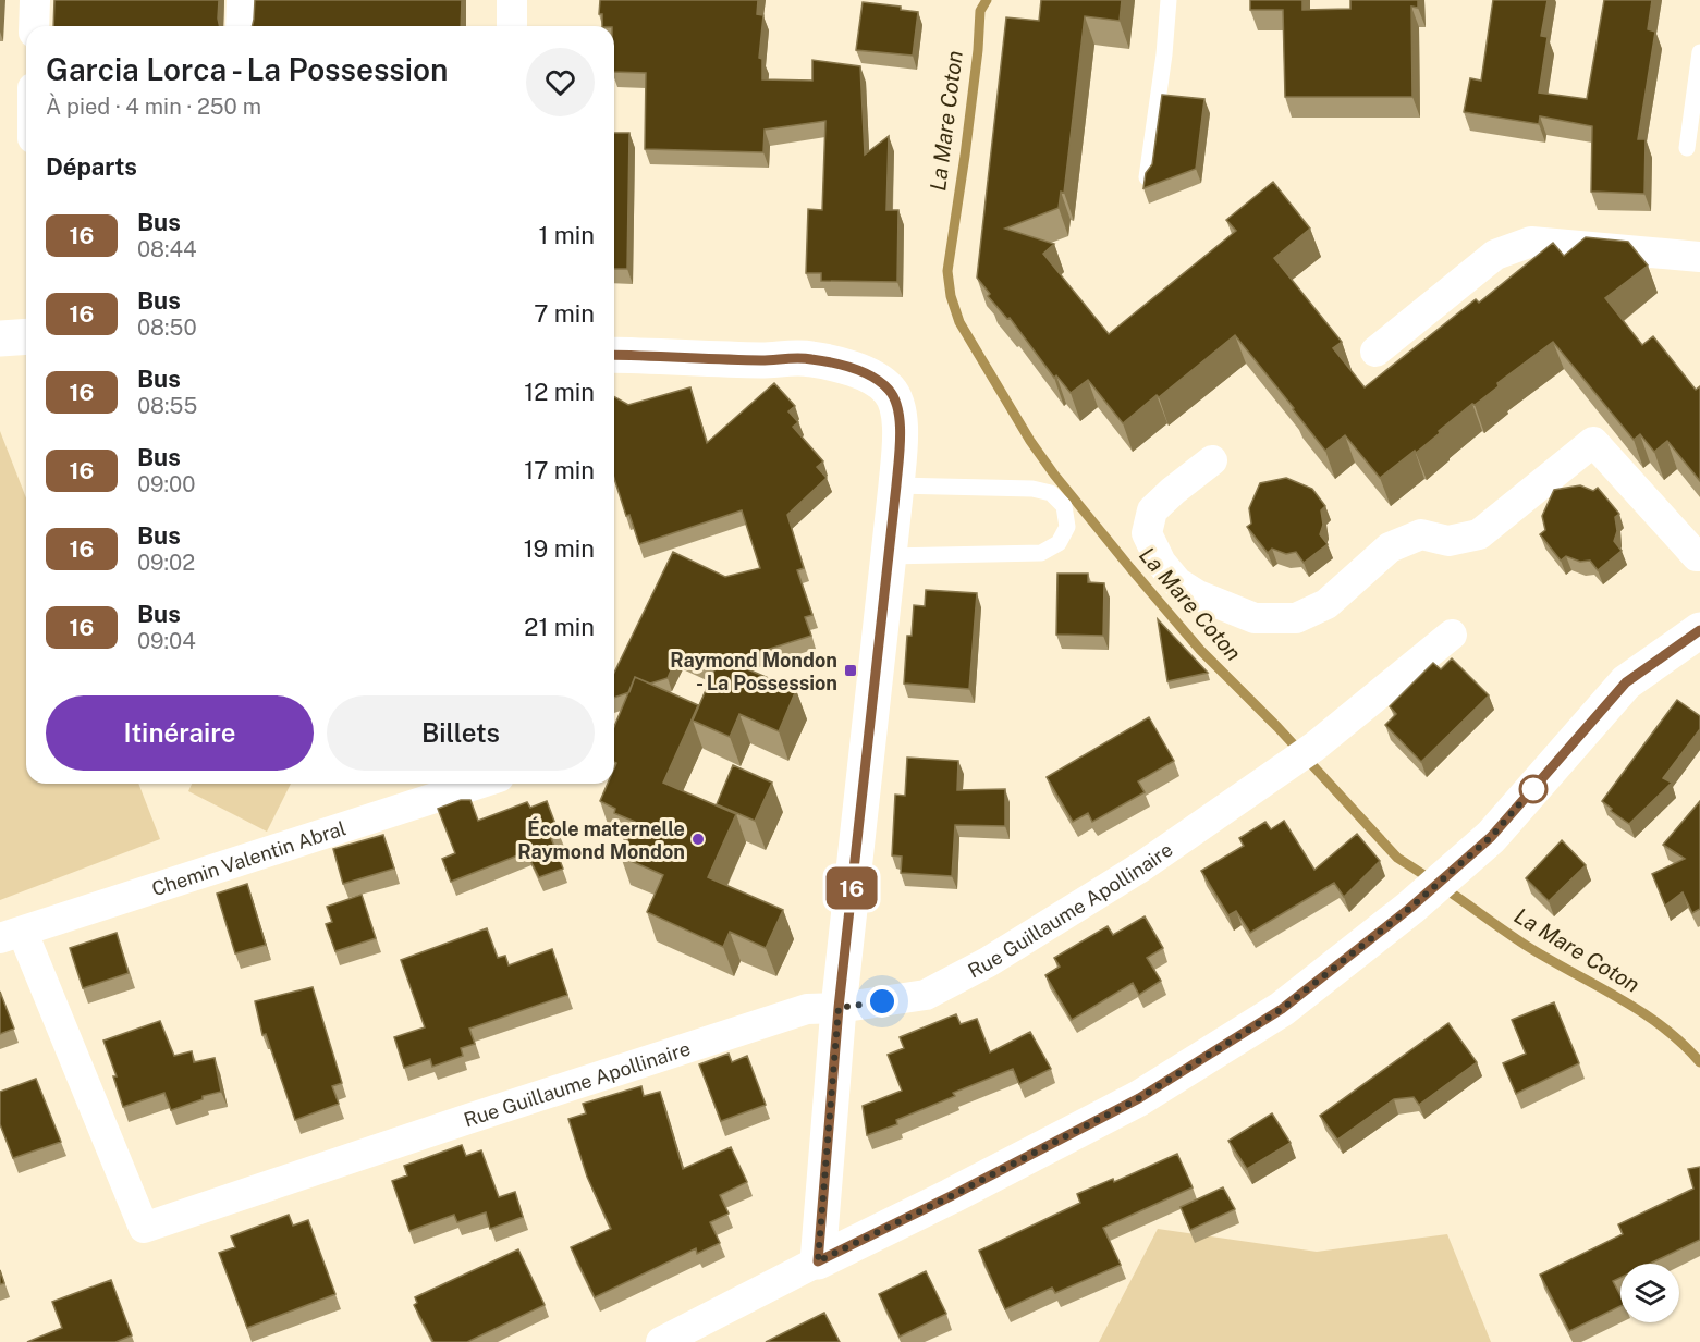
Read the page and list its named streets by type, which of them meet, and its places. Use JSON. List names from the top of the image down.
{
  "streets": {
    "street": ["Chemin Valentin Abral", "Rue Guillaume Apollinaire"]
  },
  "crossings": [
    ["Chemin Valentin Abral", "Rue Guillaume Apollinaire"]
  ],
  "water": ["La Mare Coton"],
  "places": {
    "transit": ["Raymond Mondon - La Possession"],
    "other": ["École maternelle Raymond Mondon"]
  },
  "lines": ["bus line 16"],
  "page": {
    "on_map": "16",
    "heading": [
      ["Garcia Lorca - La Possession", "À pied · 4 min · 250 m"],
      "Départs"
    ],
    "list": [
      {
        "mark": "16",
        "name": "Bus",
        "note": "08:44",
        "value": "1 min"
      },
      {
        "mark": "16",
        "name": "Bus",
        "note": "08:50",
        "value": "7 min"
      },
      {
        "mark": "16",
        "name": "Bus",
        "note": "08:55",
        "value": "12 min"
      },
      {
        "mark": "16",
        "name": "Bus",
        "note": "09:00",
        "value": "17 min"
      },
      {
        "mark": "16",
        "name": "Bus",
        "note": "09:02",
        "value": "19 min"
      },
      {
        "mark": "16",
        "name": "Bus",
        "note": "09:04",
        "value": "21 min"
      }
    ],
    "buttons": ["Itinéraire", "Billets"]
  }
}
